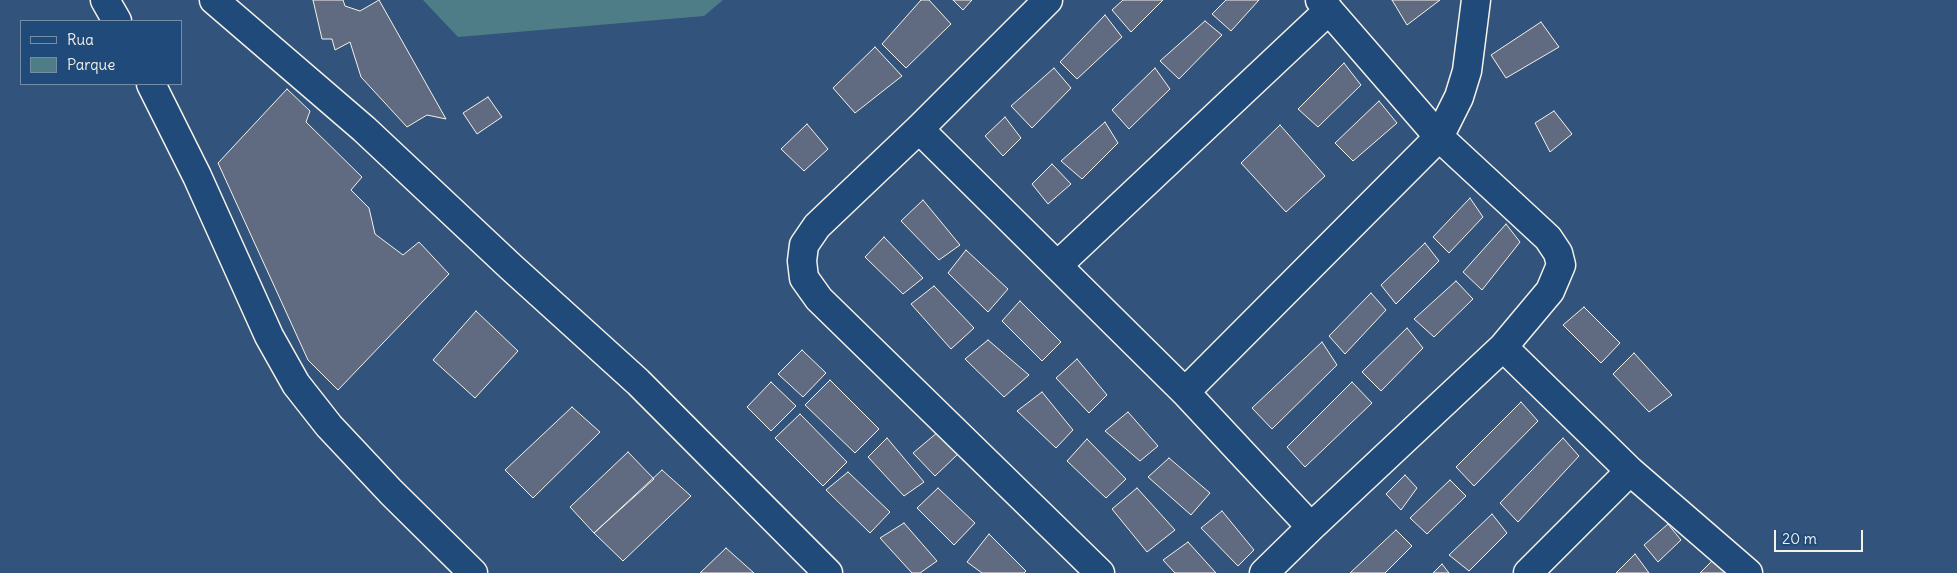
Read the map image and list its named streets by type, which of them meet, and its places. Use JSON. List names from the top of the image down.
{
  "legend": ["Rua", "Parque"],
  "scale_bar": "20 m"
}
